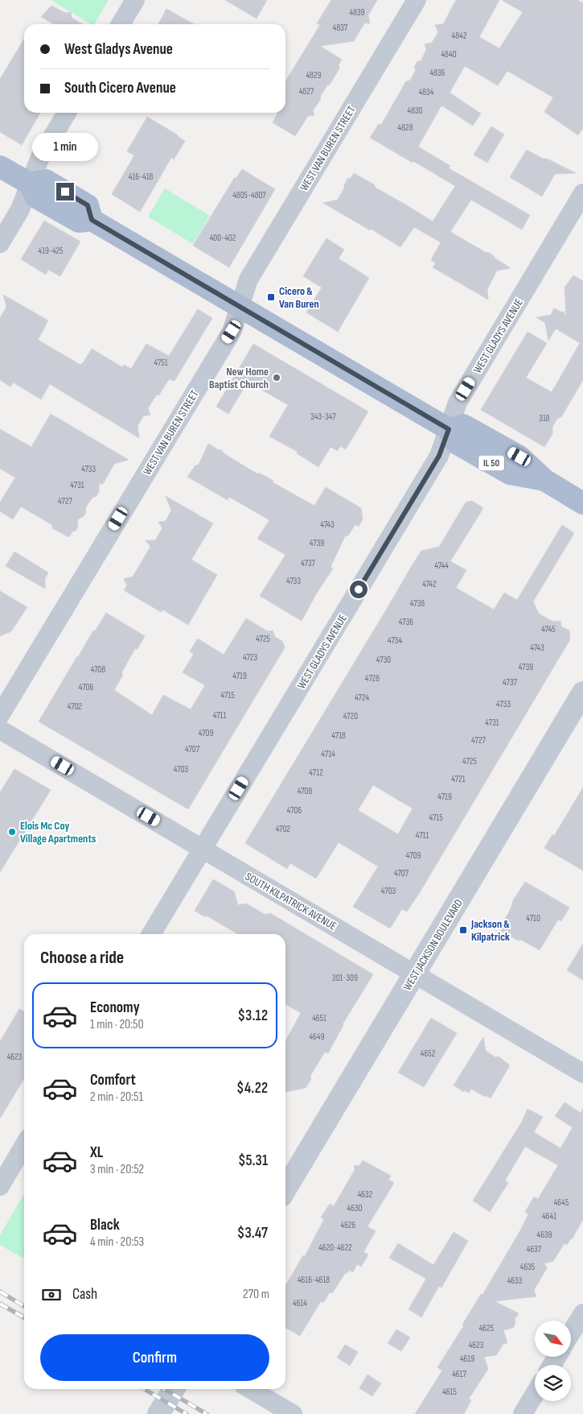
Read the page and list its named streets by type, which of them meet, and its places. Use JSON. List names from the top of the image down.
{
  "streets": {
    "main road": ["IL 50"],
    "street": [
      "WEST VAN BUREN STREET",
      "WEST GLADYS AVENUE",
      "SOUTH KILPATRICK AVENUE",
      "WEST JACKSON BOULEVARD"
    ]
  },
  "crossings": [
    ["WEST VAN BUREN STREET", "IL 50"],
    ["WEST GLADYS AVENUE", "IL 50"],
    ["WEST GLADYS AVENUE", "SOUTH KILPATRICK AVENUE"],
    ["SOUTH KILPATRICK AVENUE", "WEST JACKSON BOULEVARD"]
  ],
  "places": {
    "transit": ["Cicero & Van Buren", "Jackson & Kilpatrick"],
    "other": ["New Home Baptist Church", "Elois Mc Coy Village Apartments"]
  },
  "house_numbers": [
    "4839",
    "4837",
    "4842",
    "4840",
    "4836",
    "4829",
    "4827",
    "4834",
    "4830",
    "4828",
    "416-418",
    "4805-4807",
    "400-402",
    "419-425",
    "4751",
    "343-347",
    "318",
    "4733",
    "4731",
    "4727",
    "4743",
    "4739",
    "4737",
    "4744",
    "4733",
    "4742",
    "4738",
    "4736",
    "4745",
    "4725",
    "4734",
    "4743",
    "4723",
    "4730",
    "4739",
    "4708",
    "4719",
    "4728",
    "4737",
    "4706",
    "4715",
    "4724",
    "4733",
    "4702",
    "4711",
    "4720",
    "4731",
    "4709",
    "4718",
    "4727",
    "4707",
    "4714",
    "4725",
    "4703",
    "4712",
    "4721",
    "4708",
    "4719",
    "4706",
    "4715",
    "4702",
    "4711",
    "4709",
    "4707",
    "4703",
    "4710",
    "301-309",
    "4651",
    "4649",
    "4652",
    "4623",
    "4632",
    "4645",
    "4630",
    "4641",
    "4626",
    "4639",
    "4620-4622",
    "4637",
    "4635",
    "4616-4618",
    "4633",
    "4614",
    "4625",
    "4623",
    "4619",
    "4617",
    "4615"
  ],
  "north": "bottom right",
  "page": {
    "banner": ["West Gladys Avenue", "South Cicero Avenue"],
    "bubble": "1 min",
    "heading": "Choose a ride",
    "list": [
      {
        "name": "Economy",
        "note": "1 min · 20:50",
        "value": "$3.12"
      },
      {
        "name": "Comfort",
        "note": "2 min · 20:51",
        "value": "$4.22"
      },
      {
        "name": "XL",
        "note": "3 min · 20:52",
        "value": "$5.31"
      },
      {
        "name": "Black",
        "note": "4 min · 20:53",
        "value": "$3.47"
      }
    ],
    "pay": ["Cash", "270 m"],
    "buttons": "Confirm"
  }
}
